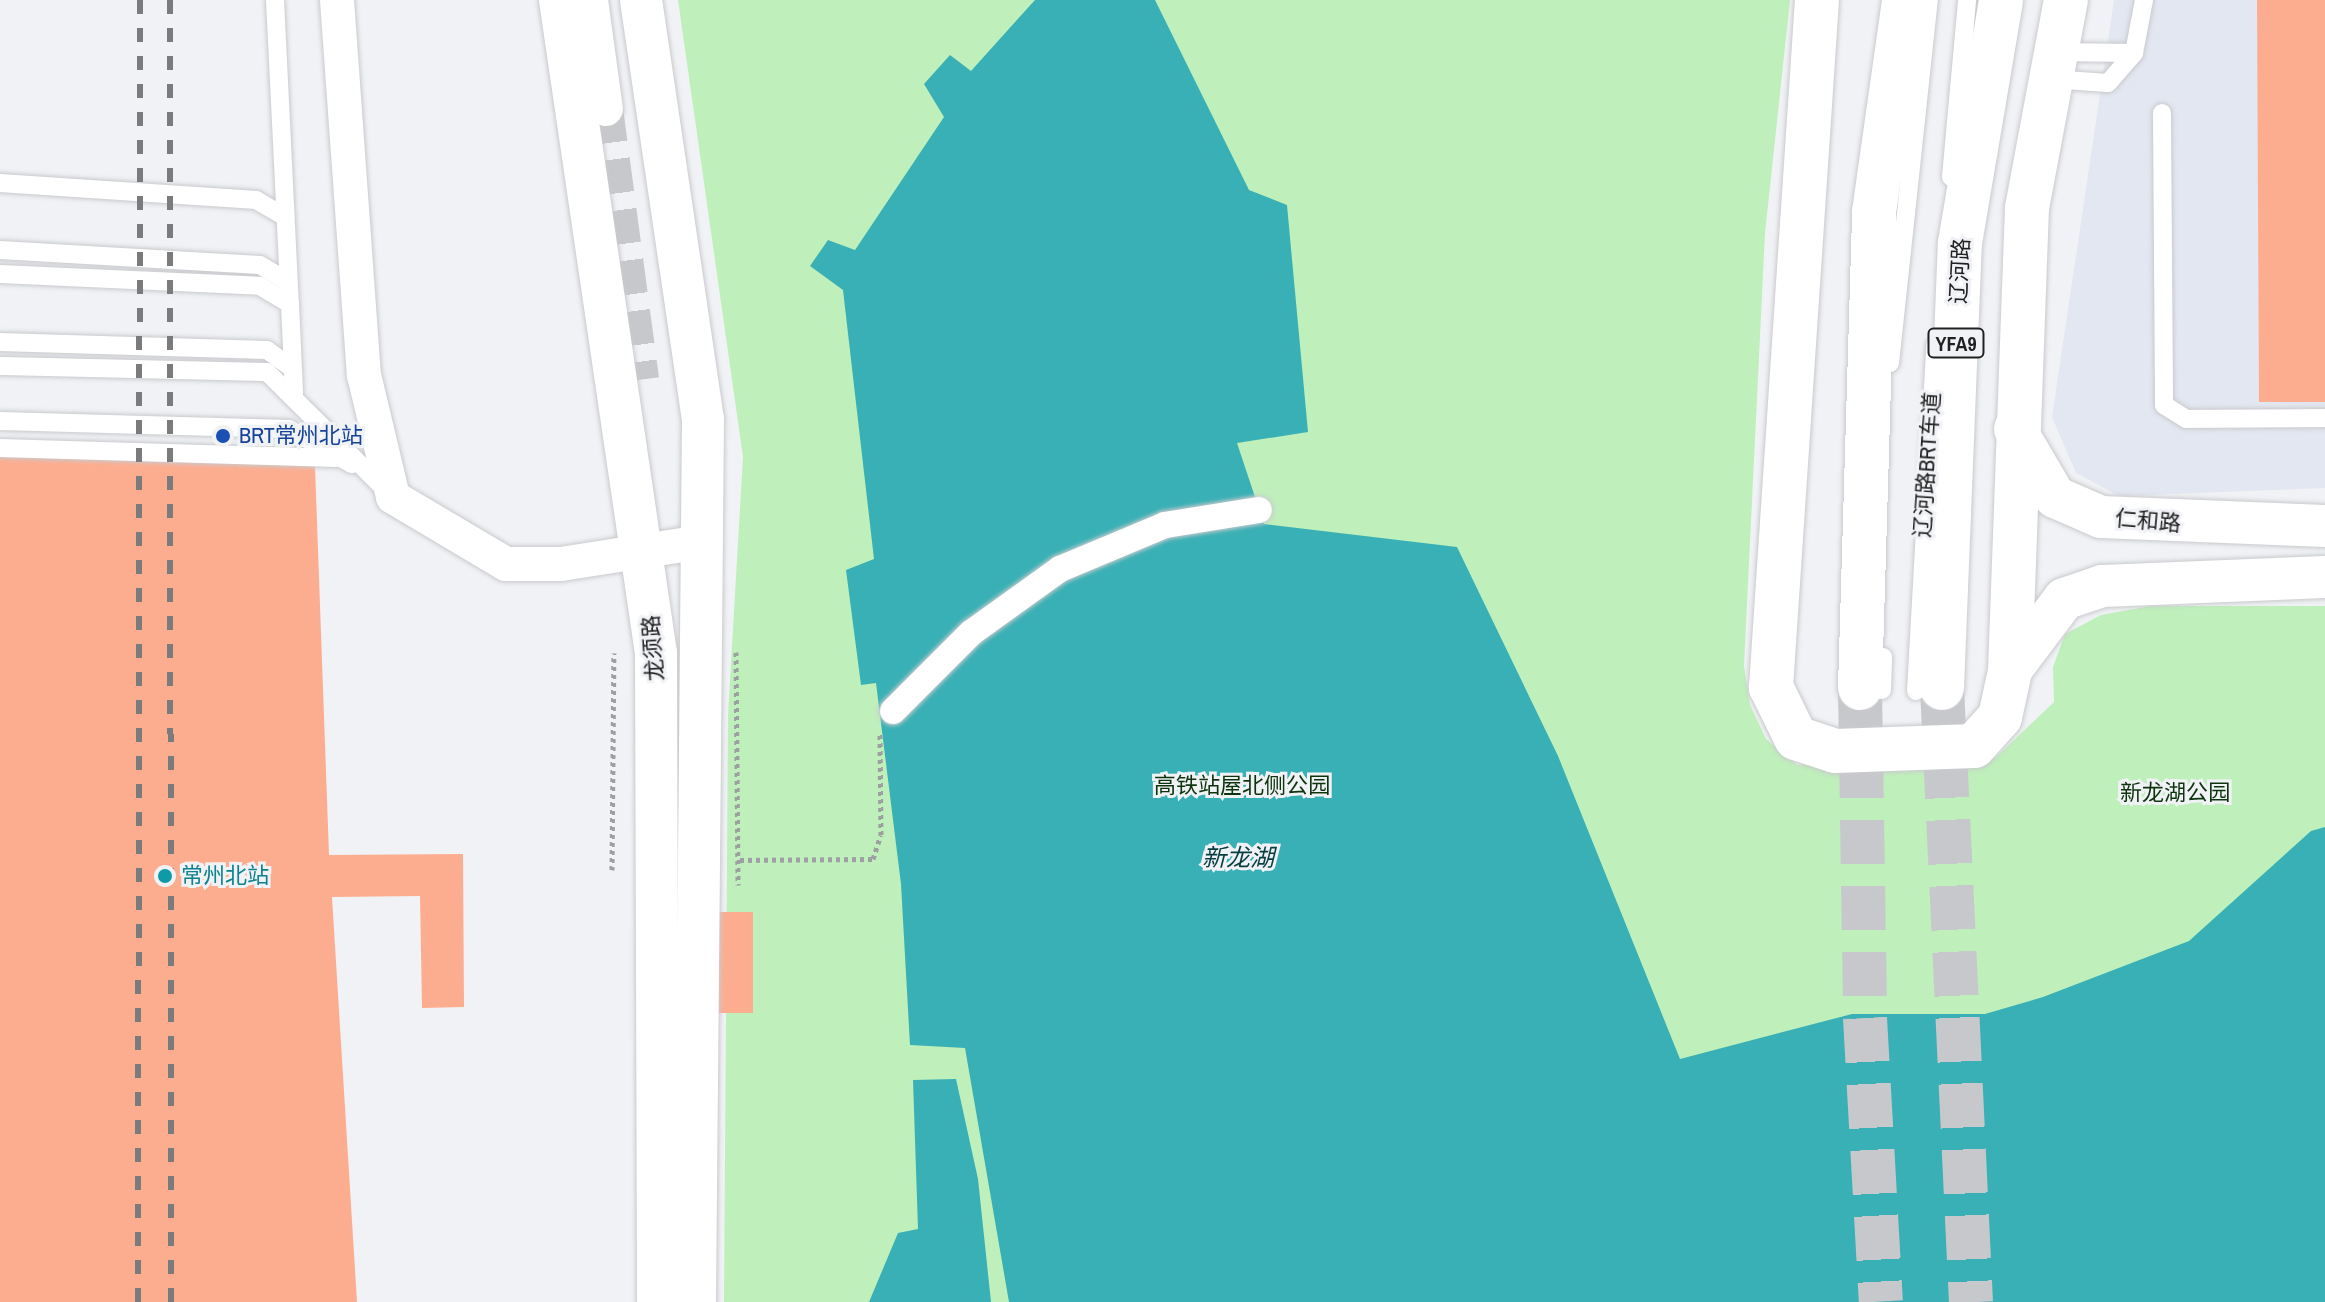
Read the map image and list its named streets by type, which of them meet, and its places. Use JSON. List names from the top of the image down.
{
  "streets": {
    "main road": ["辽河路", "YFA9"],
    "street": ["仁和路", "龙须路"],
    "lane": ["辽河路BRT车道"]
  },
  "crossings": [
    ["辽河路", "辽河路BRT车道"]
  ],
  "water": ["新龙湖"],
  "parks": ["高铁站屋北侧公园", "新龙湖公园"],
  "places": ["BRT常州北站", "常州北站"]
}
